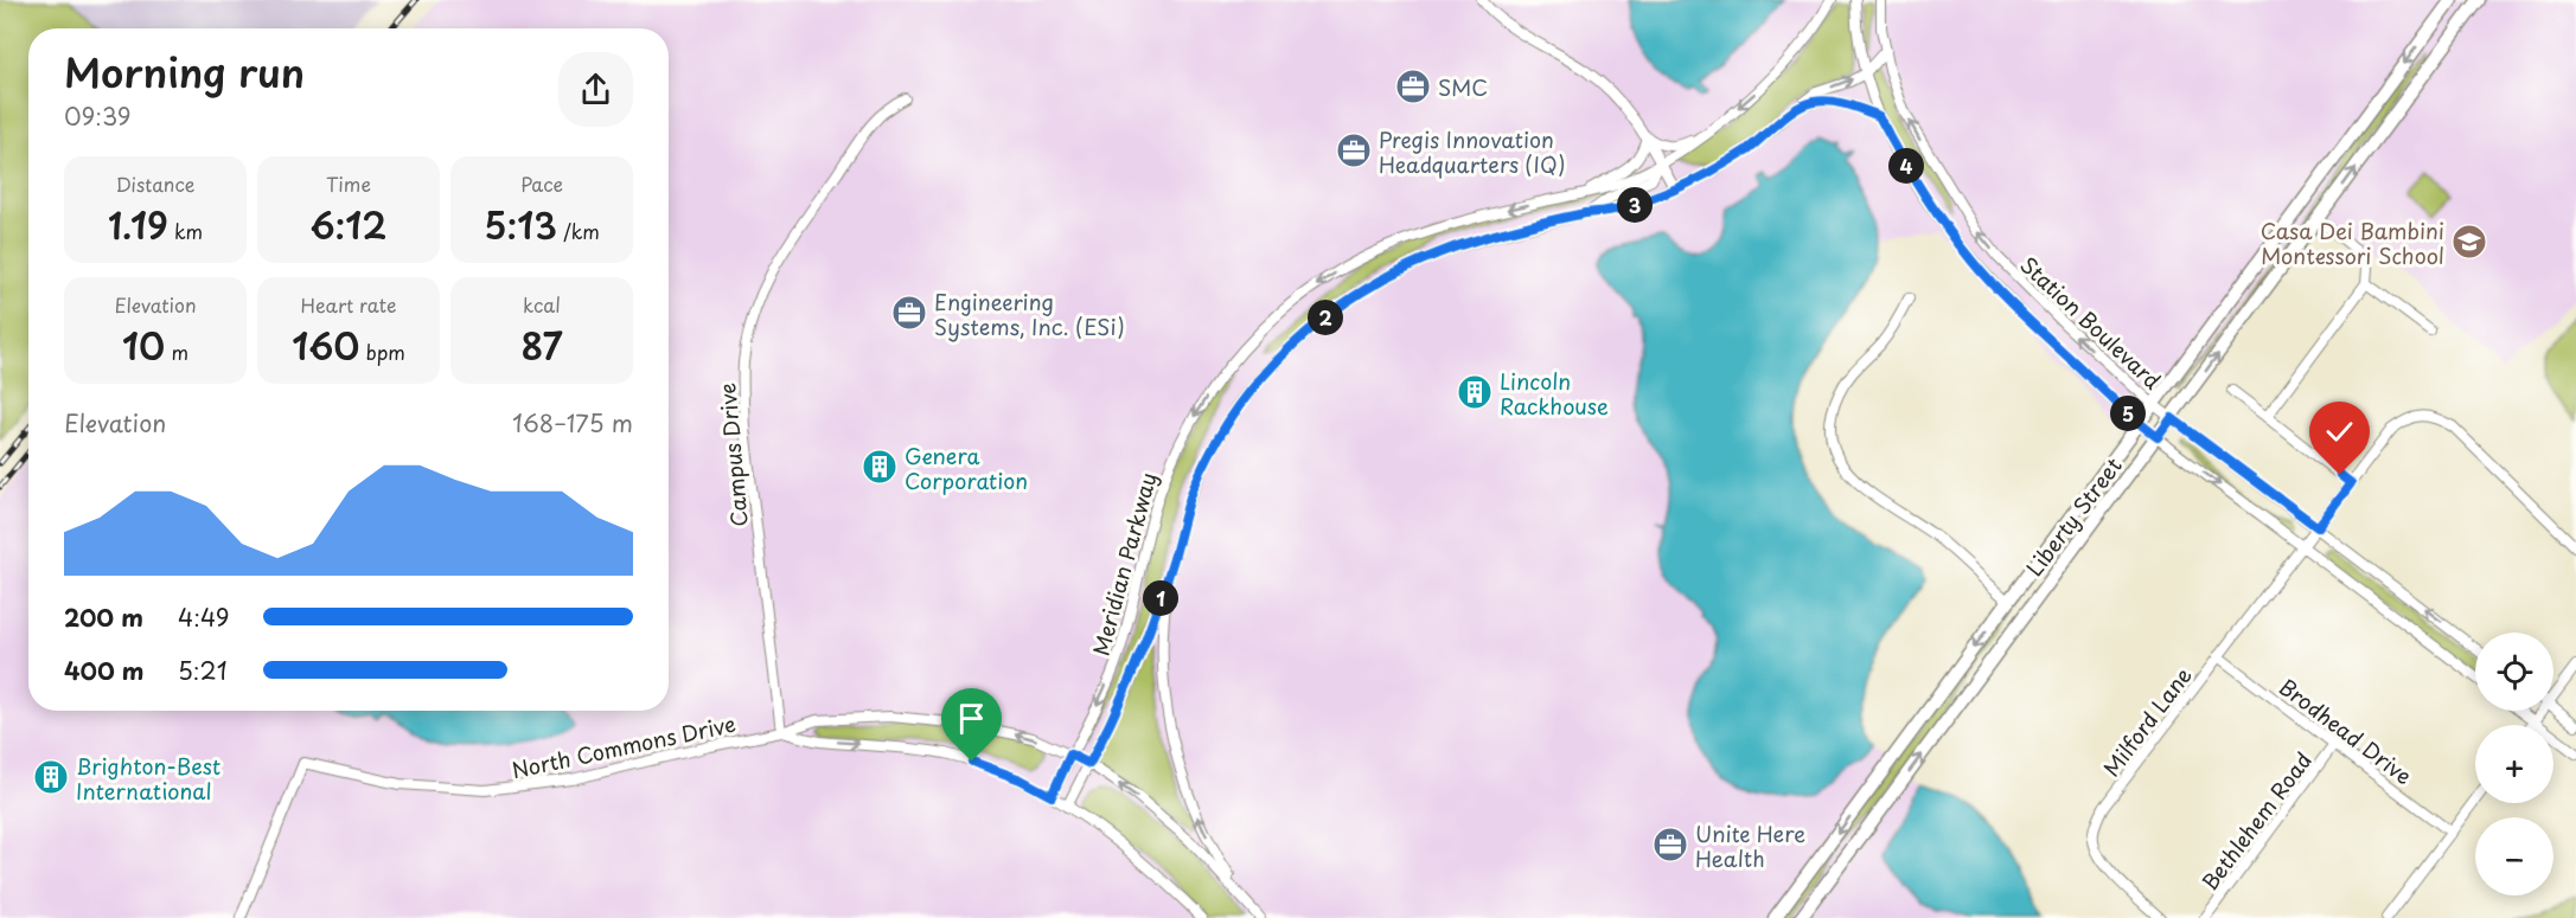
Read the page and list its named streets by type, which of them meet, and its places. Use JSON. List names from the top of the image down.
{
  "streets": {
    "street": [
      "Station Boulevard",
      "Campus Drive",
      "Liberty Street",
      "Meridian Parkway",
      "Milford Lane",
      "Brodhead Drive",
      "North Commons Drive",
      "Bethlehem Road"
    ]
  },
  "crossings": [
    ["Station Boulevard", "Liberty Street"],
    ["Station Boulevard", "Meridian Parkway"],
    ["Station Boulevard", "Milford Lane"],
    ["Campus Drive", "North Commons Drive"],
    ["Meridian Parkway", "North Commons Drive"],
    ["Milford Lane", "Brodhead Drive"],
    ["Brodhead Drive", "Bethlehem Road"]
  ],
  "places": {
    "office": [
      "SMC",
      "Pregis Innovation Headquarters (IQ)",
      "Engineering Systems, Inc. (ESi)",
      "Unite Here Health"
    ],
    "school or university": ["Casa Dei Bambini Montessori School"],
    "building": ["Lincoln Rackhouse", "Genera Corporation", "Brighton-Best International"]
  },
  "page": {
    "heading": ["Morning run", "09:39"],
    "pins": [
      "4",
      "3",
      "2",
      "5",
      "1"
    ],
    "stats": [
      ["Distance", "1.19 km"],
      ["Time", "6:12"],
      ["Pace", "5:13 /km"],
      ["Elevation", "10 m"],
      ["Heart rate", "160 bpm"],
      ["kcal", "87"]
    ],
    "chart": ["Elevation", "168–175 m"],
    "list": [
      {
        "name": "200 m",
        "note": "4:49"
      },
      {
        "name": "400 m",
        "note": "5:21"
      }
    ],
    "map_buttons": ["+", "−"]
  }
}
